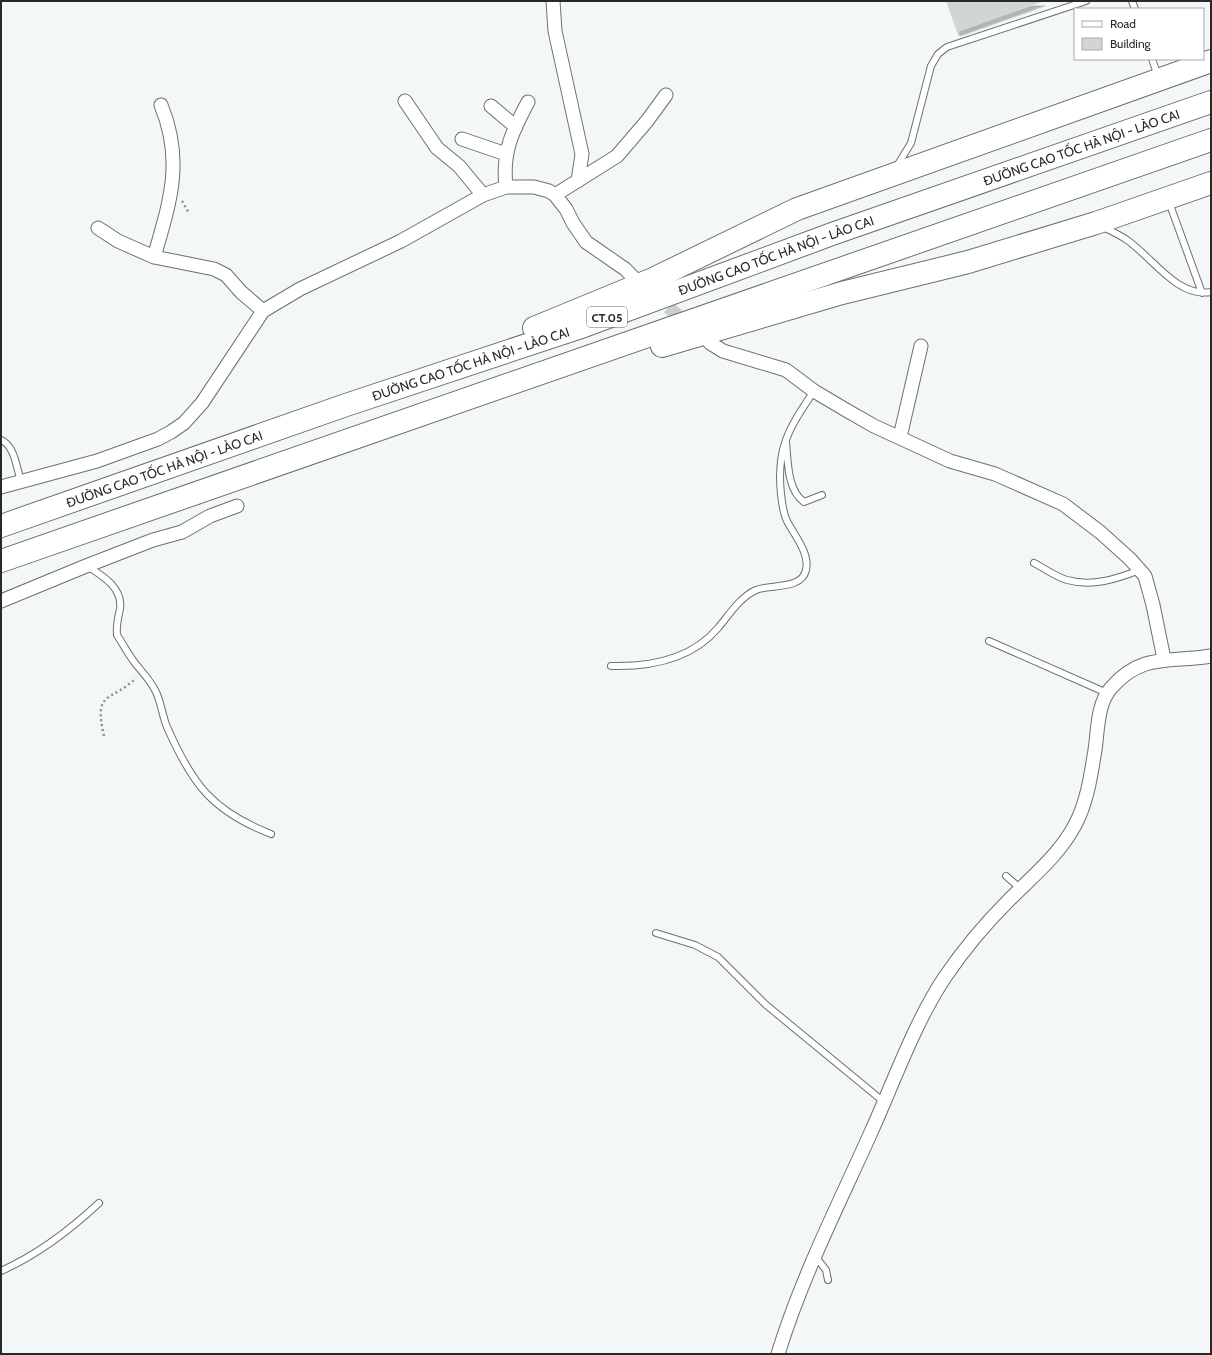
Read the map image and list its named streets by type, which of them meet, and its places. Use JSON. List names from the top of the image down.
{
  "streets": {
    "highway": ["ĐƯỜNG CAO TỐC HÀ NỘI - LÀO CAI", "CT.05"]
  },
  "legend": ["Road", "Building"]
}
